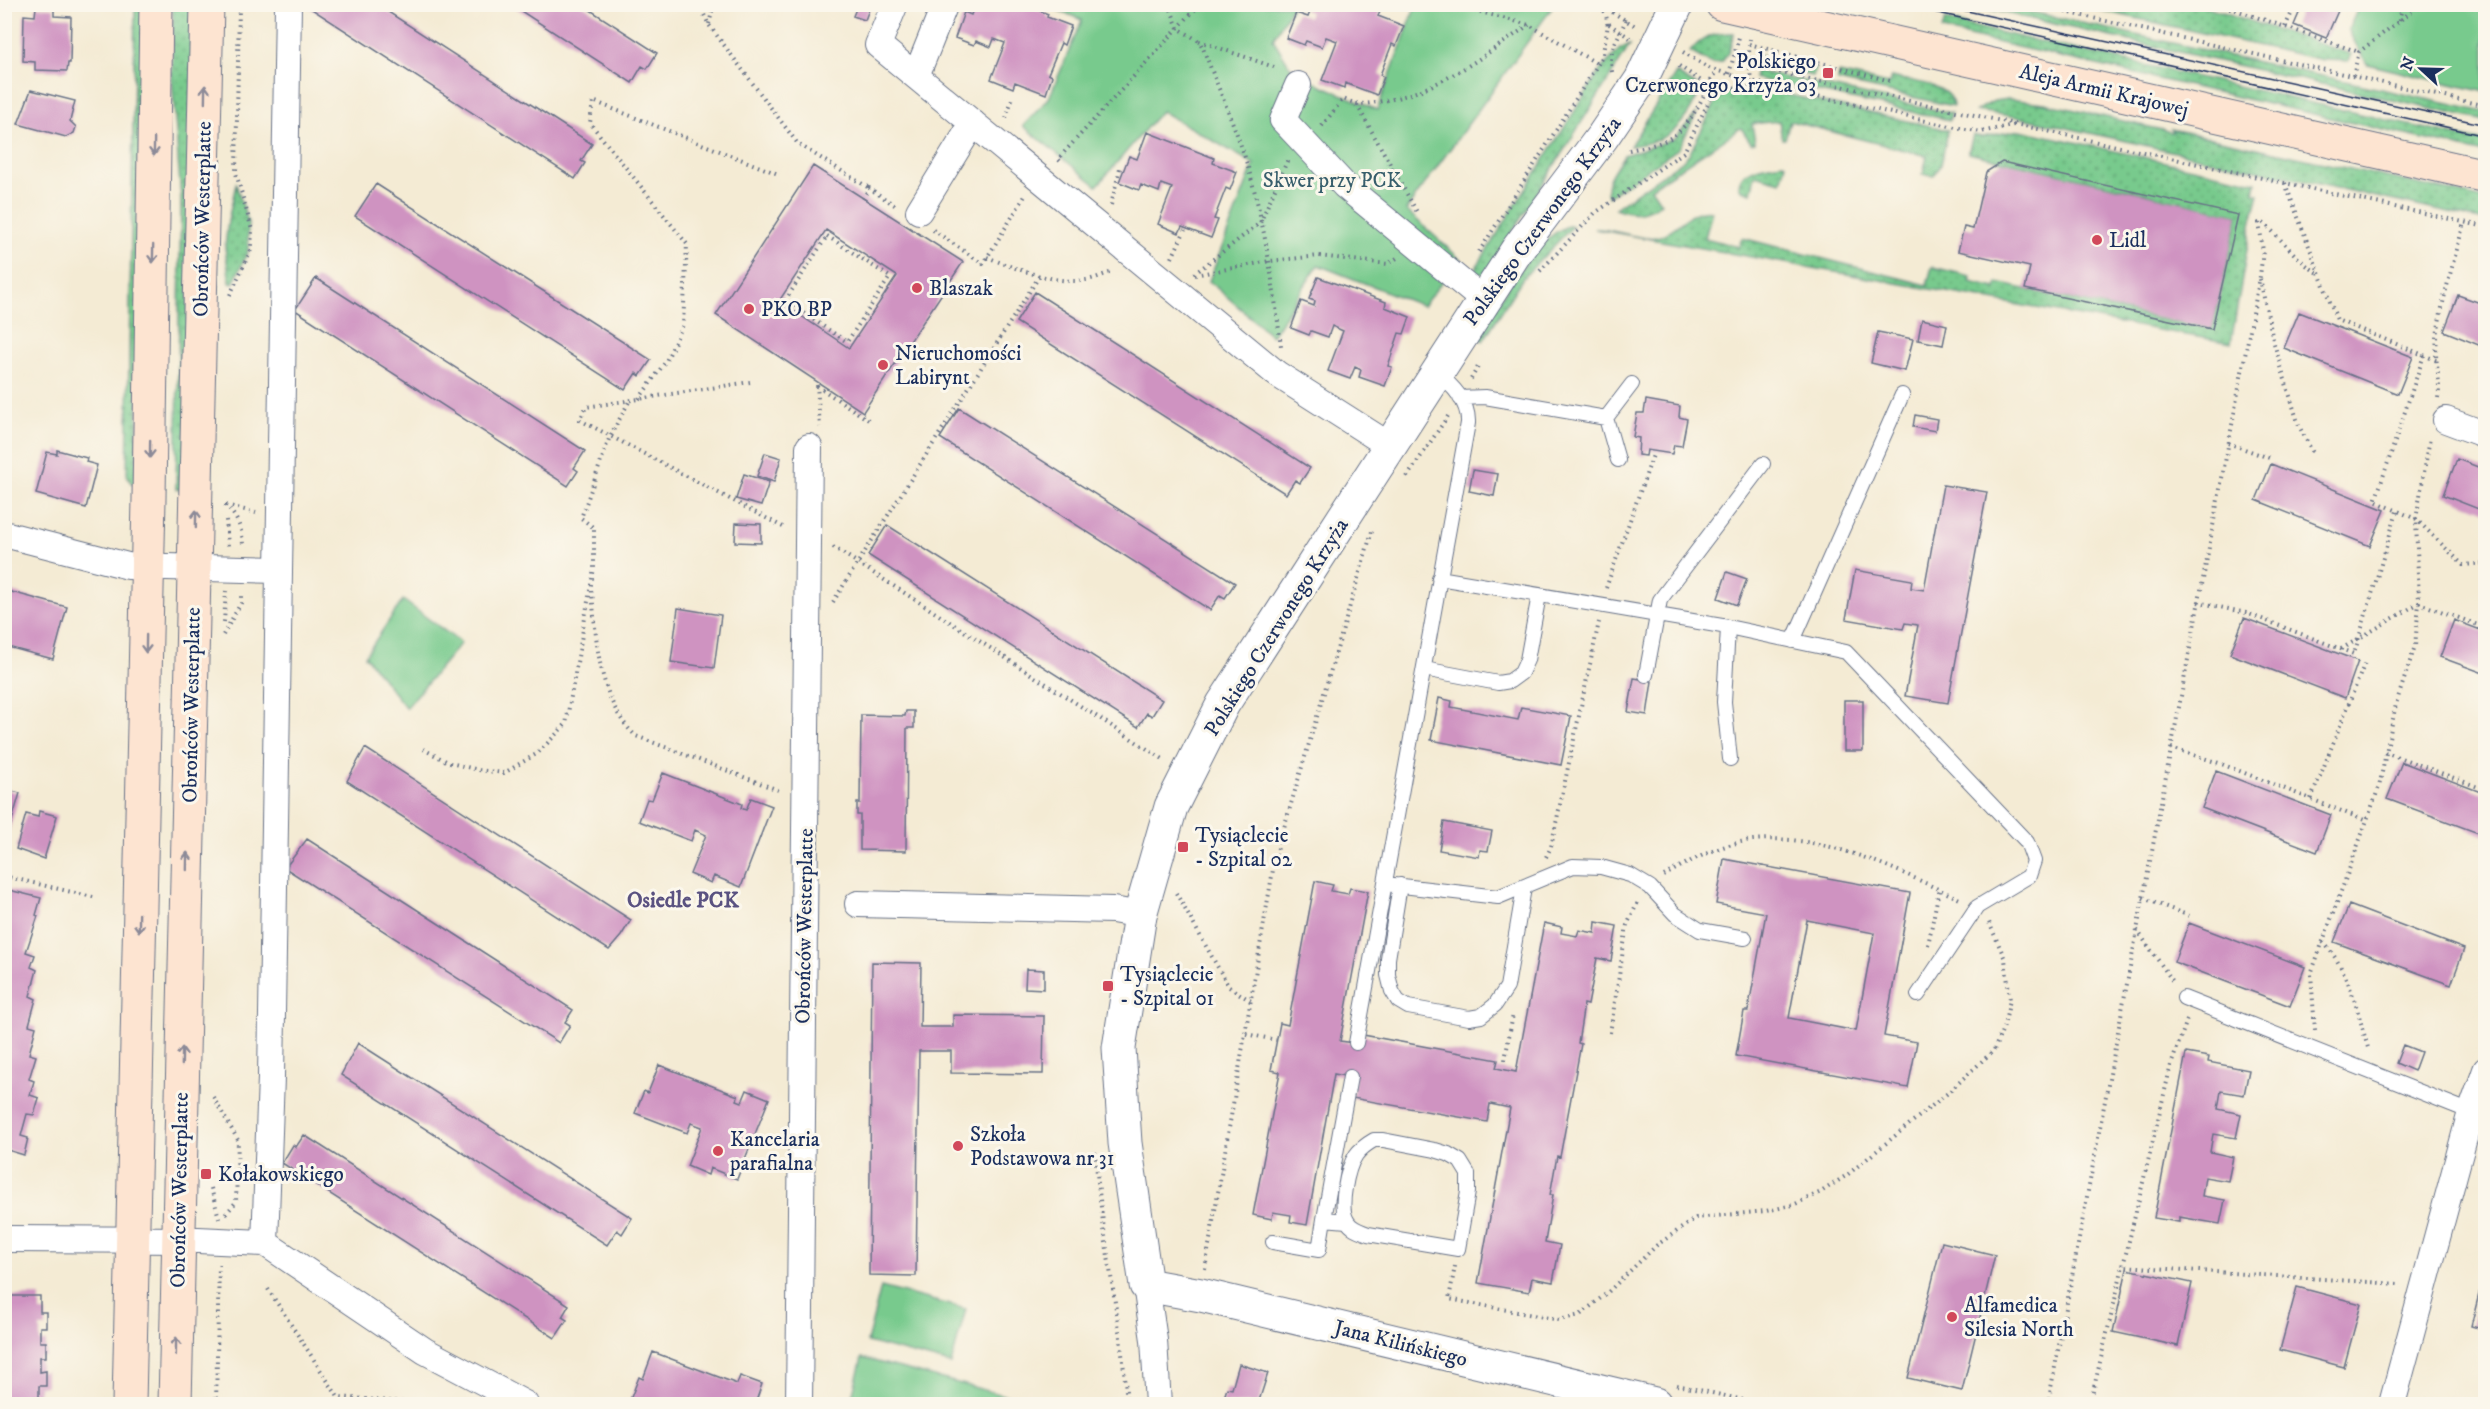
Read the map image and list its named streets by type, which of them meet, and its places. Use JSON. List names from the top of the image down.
{
  "streets": {
    "main road": ["Aleja Armii Krajowej", "Obrońców Westerplatte"],
    "street": ["Polskiego Czerwonego Krzyża", "Jana Kilińskiego"]
  },
  "crossings": [
    ["Polskiego Czerwonego Krzyża", "Jana Kilińskiego"]
  ],
  "districts": ["Osiedle PCK"],
  "parks": ["Skwer przy PCK"],
  "places": {
    "transit": [
      "Polskiego Czerwonego Krzyża 03",
      "Tysiąclecie - Szpital 02",
      "Tysiąclecie - Szpital 01",
      "Kołakowskiego"
    ],
    "other": [
      "Lidl",
      "Blaszak",
      "PKO BP",
      "Nieruchomości Labirynt",
      "Szkoła Podstawowa nr 31",
      "Kancelaria parafialna",
      "Alfamedica Silesia North"
    ]
  },
  "north": "left"
}
